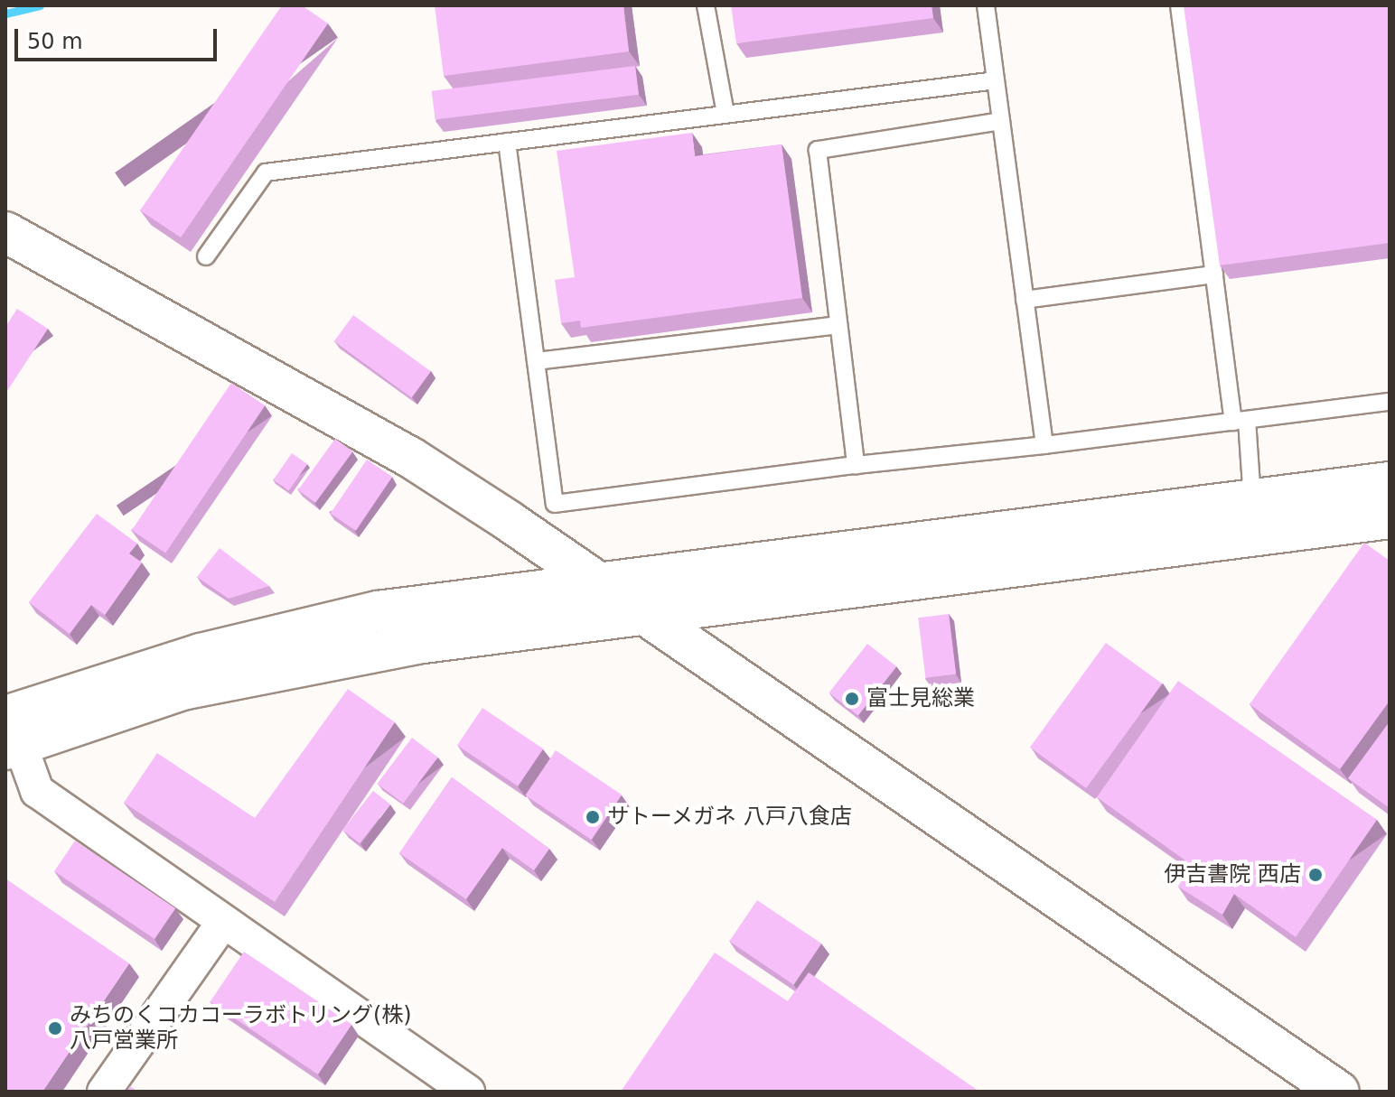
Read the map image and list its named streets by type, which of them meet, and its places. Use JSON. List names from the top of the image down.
{
  "places": [
    "富士見総業",
    "サトーメガネ 八戸八食店",
    "伊吉書院 西店",
    "みちのくコカコーラボトリング(株) 八戸営業所"
  ],
  "scale_bar": "50 m"
}
